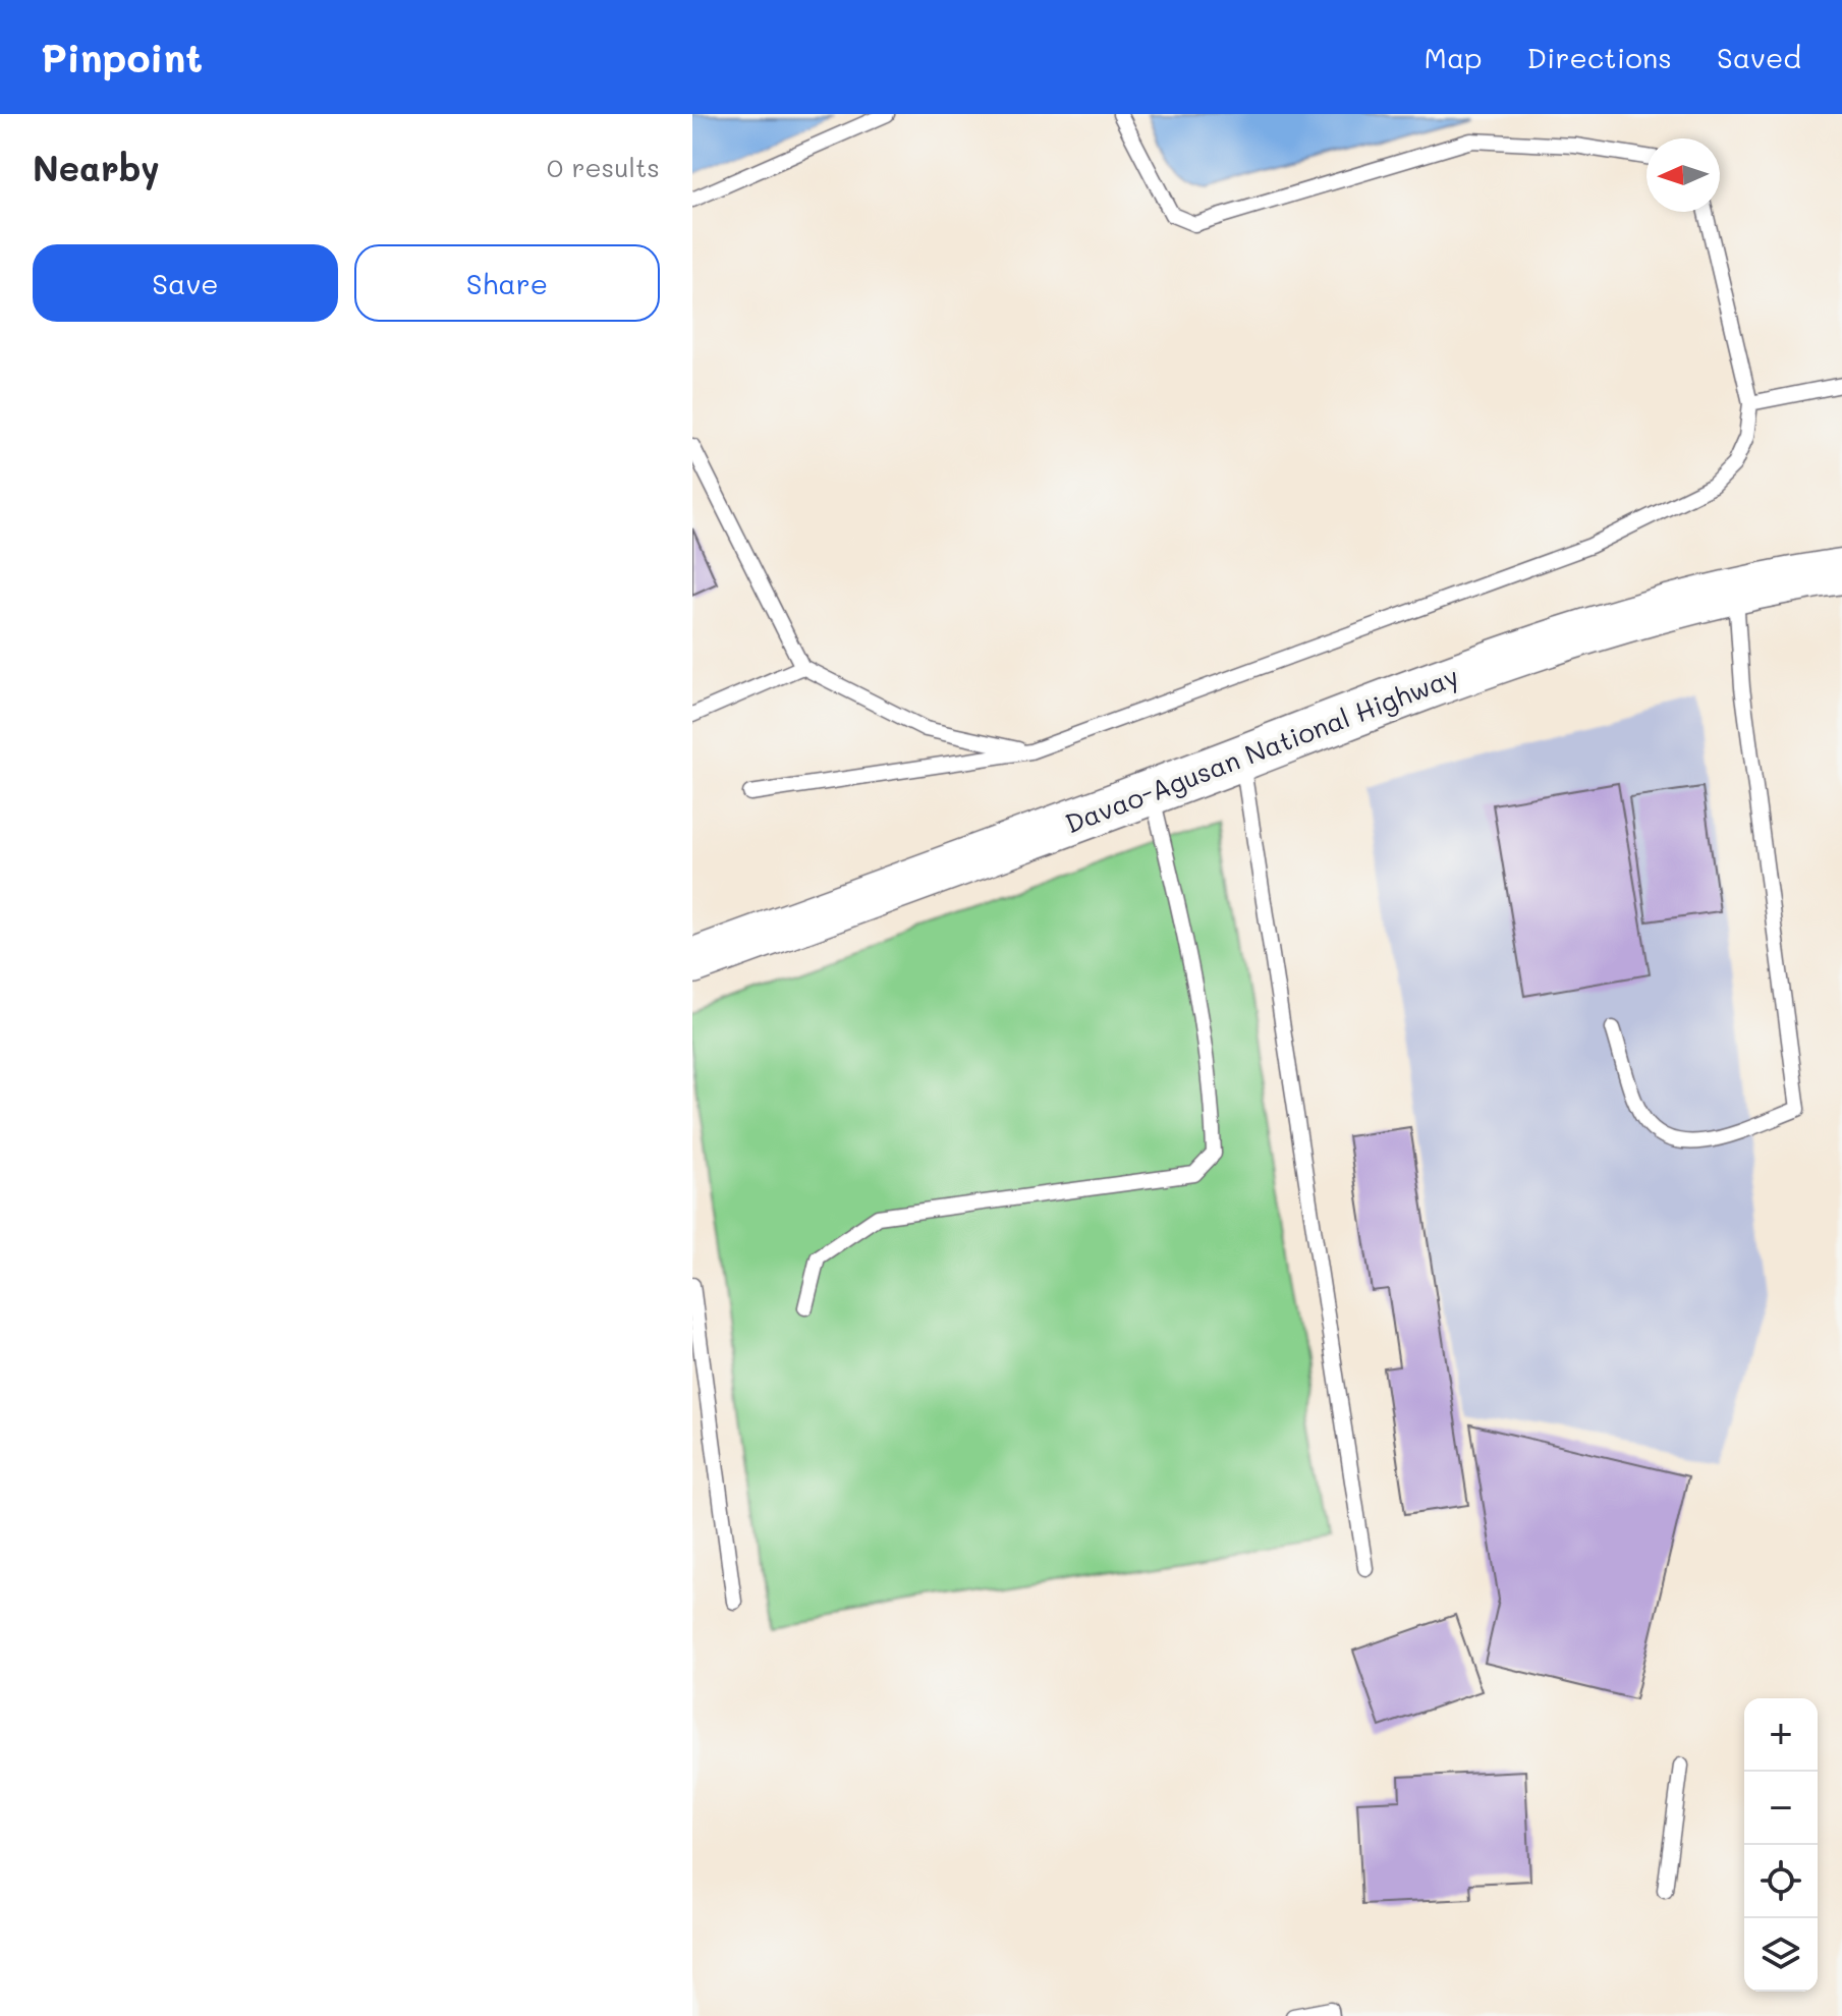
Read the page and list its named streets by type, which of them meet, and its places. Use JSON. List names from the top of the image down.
{
  "streets": {
    "highway": ["Davao-Agusan National Highway"]
  },
  "north": "left",
  "page": {
    "header": "Pinpoint",
    "nav": ["Map", "Directions", "Saved"],
    "heading": ["Nearby", "0 results"],
    "buttons": ["Save", "Share"],
    "map_buttons": ["+", "−"]
  }
}
